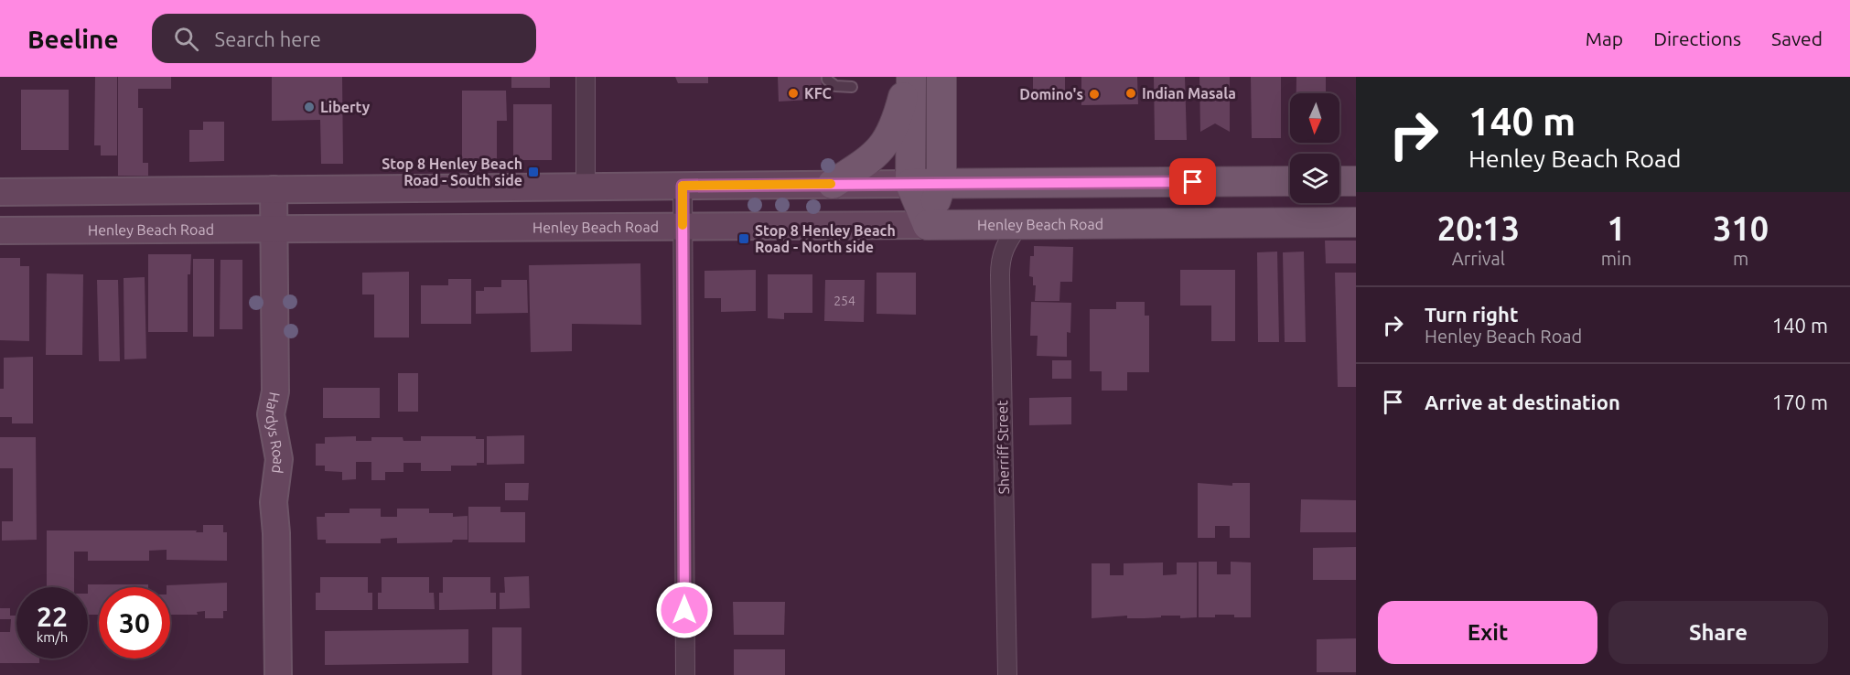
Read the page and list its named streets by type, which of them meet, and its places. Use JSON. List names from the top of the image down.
{
  "streets": {
    "main road": ["Henley Beach Road", "Hardys Road"],
    "street": ["Sherriff Street"]
  },
  "crossings": [
    ["Henley Beach Road", "Hardys Road"],
    ["Henley Beach Road", "Sherriff Street"]
  ],
  "places": {
    "other": [
      "KFC",
      "Indian Masala",
      "Domino's",
      "Liberty"
    ],
    "transit": ["Stop 8 Henley Beach Road - South side", "Stop 8 Henley Beach Road - North side"]
  },
  "house_numbers": ["254"],
  "north": "bottom",
  "page": {
    "header": "Beeline",
    "search": "Search here",
    "nav": ["Map", "Directions", "Saved"],
    "turn": ["140 m", "Henley Beach Road"],
    "eta": [
      "20:13",
      "Arrival",
      "1",
      "min",
      "310",
      "m"
    ],
    "list": [
      {
        "name": "Turn right",
        "note": "Henley Beach Road",
        "value": "140 m"
      },
      {
        "name": "Arrive at destination",
        "value": "170 m"
      }
    ],
    "speed": "22 km/h",
    "limit": "30",
    "buttons": ["Exit", "Share"]
  }
}
